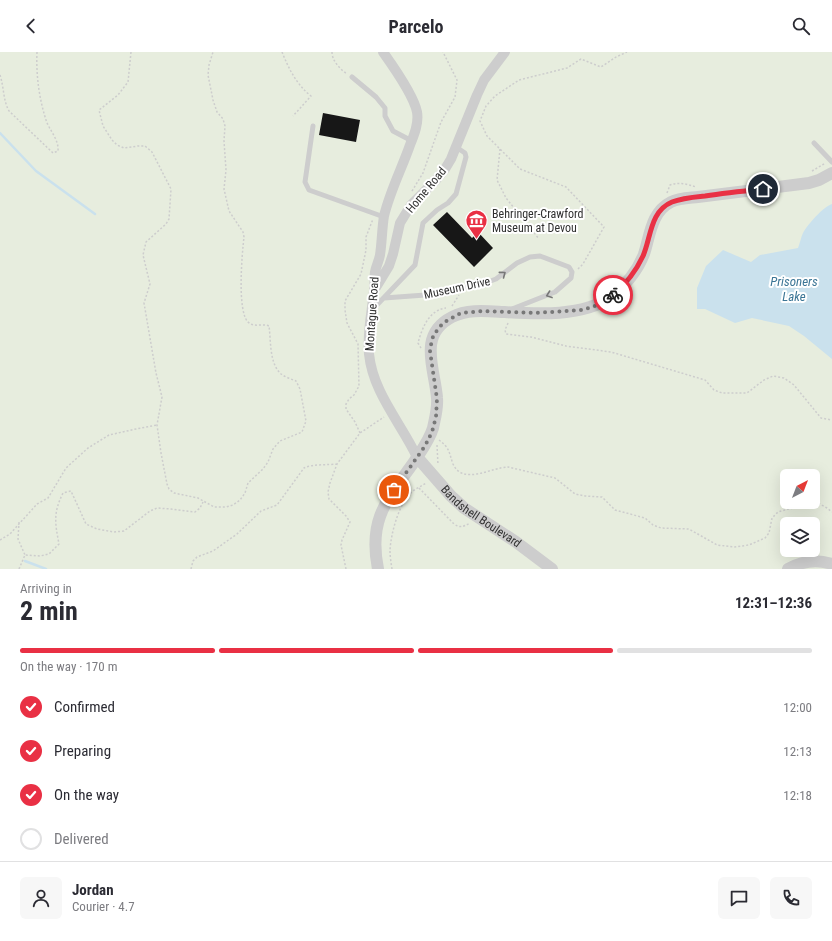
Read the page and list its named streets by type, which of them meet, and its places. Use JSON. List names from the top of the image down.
{
  "streets": {
    "street": ["Home Road", "Montague Road", "Bandshell Boulevard"],
    "lane": ["Museum Drive"]
  },
  "crossings": [
    ["Home Road", "Montague Road"],
    ["Montague Road", "Bandshell Boulevard"]
  ],
  "one_way": ["Museum Drive"],
  "water": ["Prisoners Lake"],
  "places": {
    "museum": ["Behringer-Crawford Museum at Devou"]
  },
  "north": "top right",
  "page": {
    "header": "Parcelo",
    "heading": ["2 min", "Arriving in", "12:31–12:36"],
    "panel": ["Jordan", "Courier · 4.7"],
    "bar": "On the way · 170 m",
    "list": [
      ["Confirmed", "12:00"],
      ["Preparing", "12:13"],
      ["On the way", "12:18"],
      "Delivered"
    ]
  }
}
